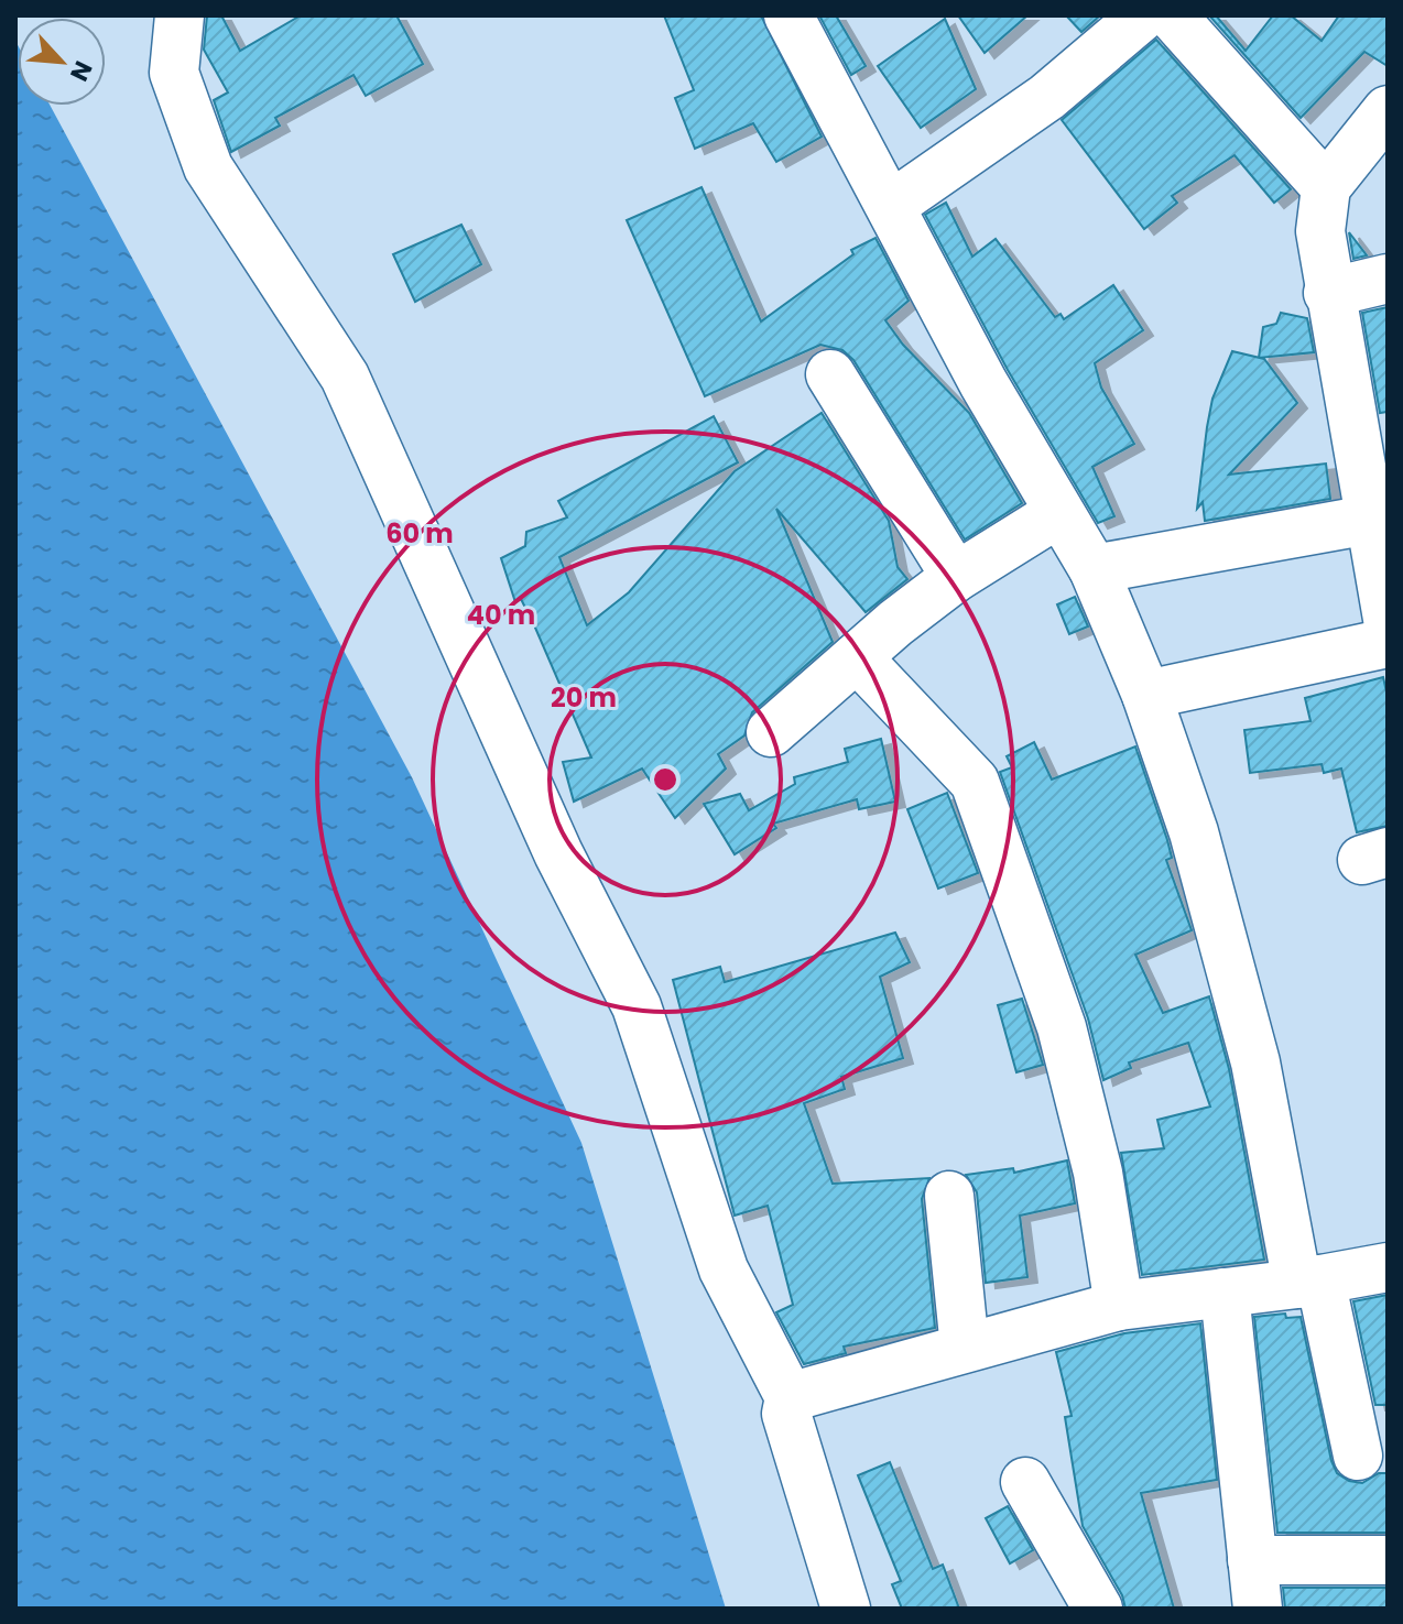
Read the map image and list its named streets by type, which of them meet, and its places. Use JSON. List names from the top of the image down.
{
  "north": "bottom right",
  "rings": ["60 m", "40 m", "20 m"]
}
